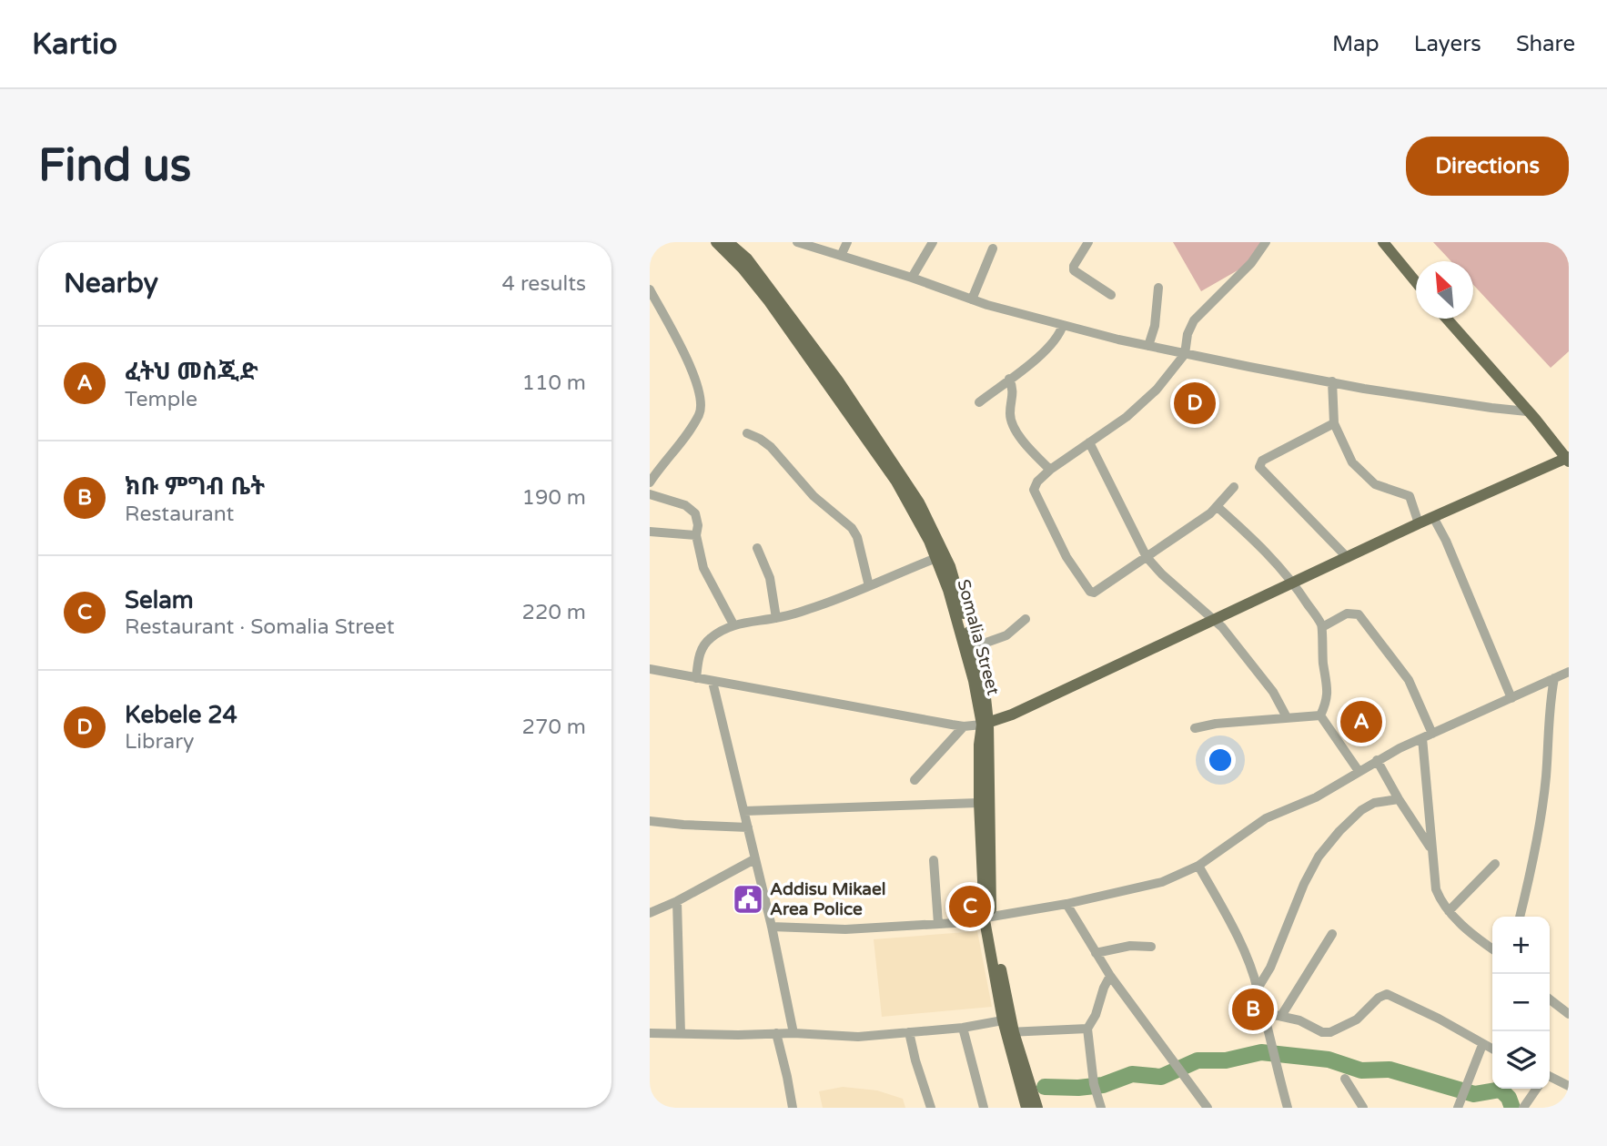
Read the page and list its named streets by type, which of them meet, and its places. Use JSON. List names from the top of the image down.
{
  "streets": {
    "main road": ["Somalia Street"]
  },
  "places": {
    "public building": ["Addisu Mikael Area Police"]
  },
  "north": "top left",
  "page": {
    "header": "Kartio",
    "nav": ["Map", "Layers", "Share"],
    "buttons": "Directions",
    "title": "Find us",
    "heading": ["Nearby", "4 results"],
    "list": [
      {
        "mark": "A",
        "name": "ፈትህ መስጂድ",
        "note": "Temple",
        "value": "110 m"
      },
      {
        "mark": "B",
        "name": "ክቡ ምግብ ቤት",
        "note": "Restaurant",
        "value": "190 m"
      },
      {
        "mark": "C",
        "name": "Selam",
        "note": "Restaurant · Somalia Street",
        "value": "220 m"
      },
      {
        "mark": "D",
        "name": "Kebele 24",
        "note": "Library",
        "value": "270 m"
      }
    ],
    "pins": [
      "D",
      "A",
      "C",
      "B"
    ],
    "map_buttons": ["+", "−"]
  }
}
